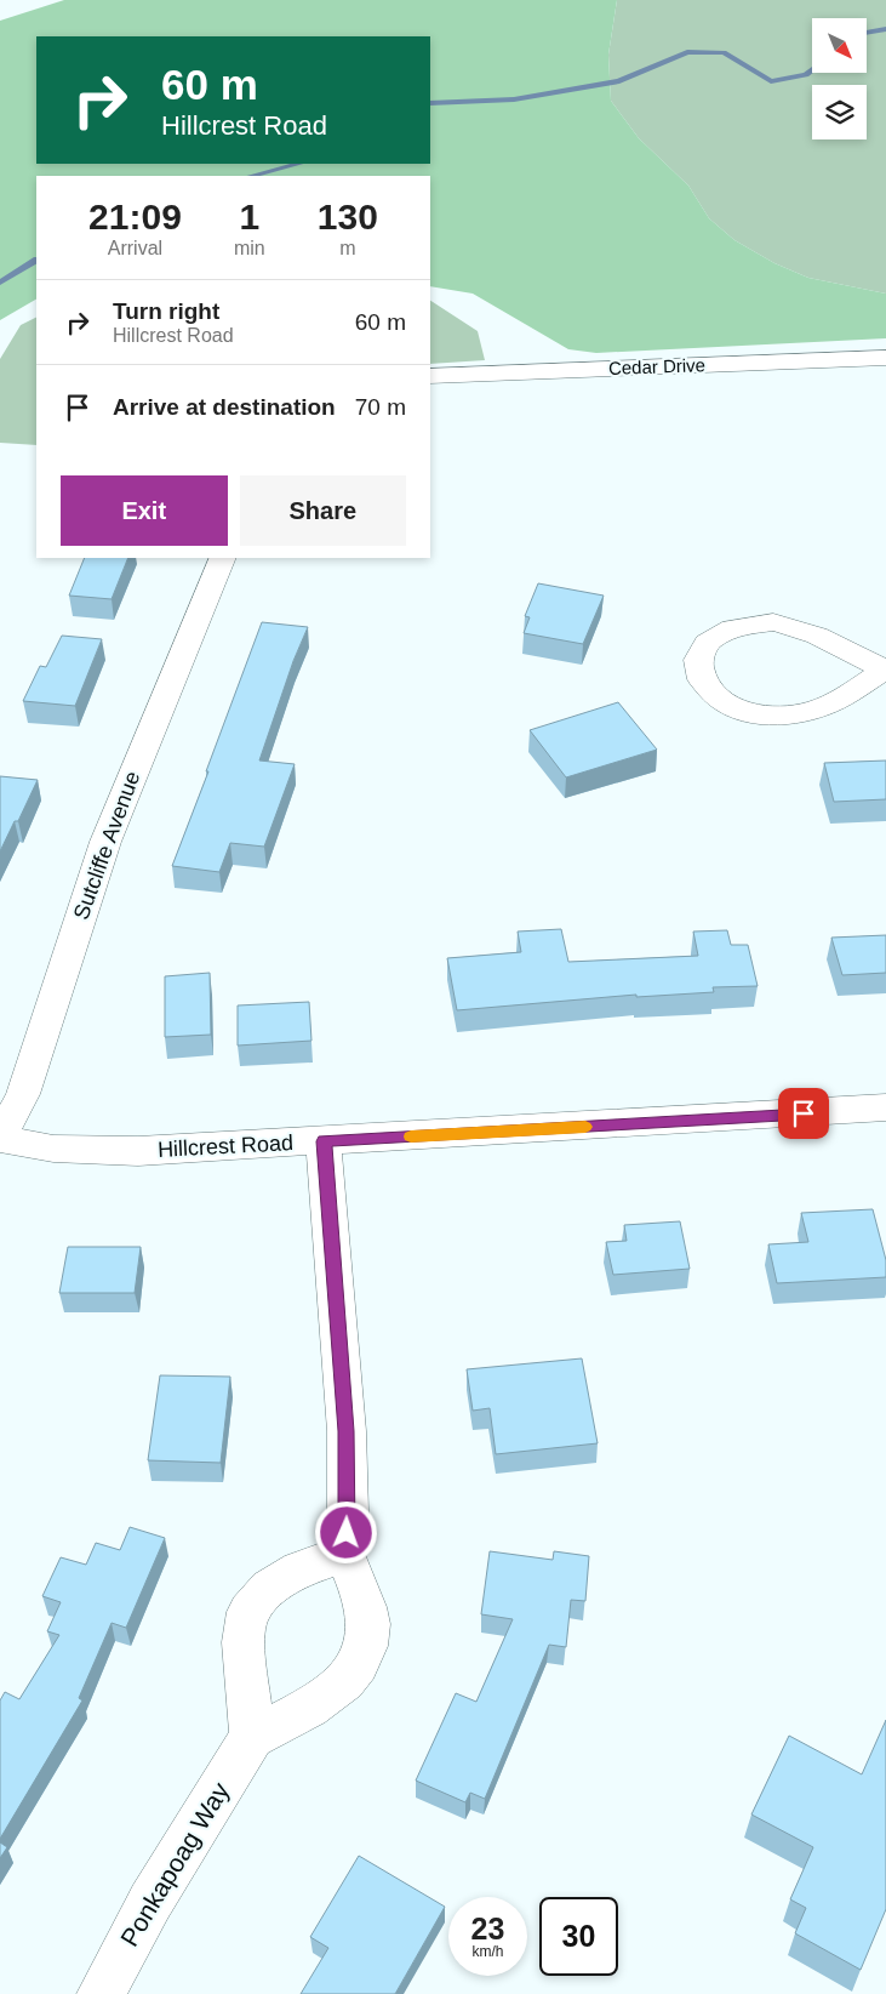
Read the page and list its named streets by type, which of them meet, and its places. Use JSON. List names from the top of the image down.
{
  "streets": {
    "street": [
      "Cedar Drive",
      "Sutcliffe Avenue",
      "Hillcrest Road",
      "Ponkapoag Way"
    ]
  },
  "crossings": [
    ["Sutcliffe Avenue", "Hillcrest Road"]
  ],
  "north": "bottom right",
  "page": {
    "turn": ["60 m", "Hillcrest Road"],
    "eta": [
      "21:09",
      "Arrival",
      "1",
      "min",
      "130",
      "m"
    ],
    "list": [
      {
        "name": "Turn right",
        "note": "Hillcrest Road",
        "value": "60 m"
      },
      {
        "name": "Arrive at destination",
        "value": "70 m"
      }
    ],
    "buttons": ["Exit", "Share"],
    "speed": "23 km/h",
    "limit": "30"
  }
}
